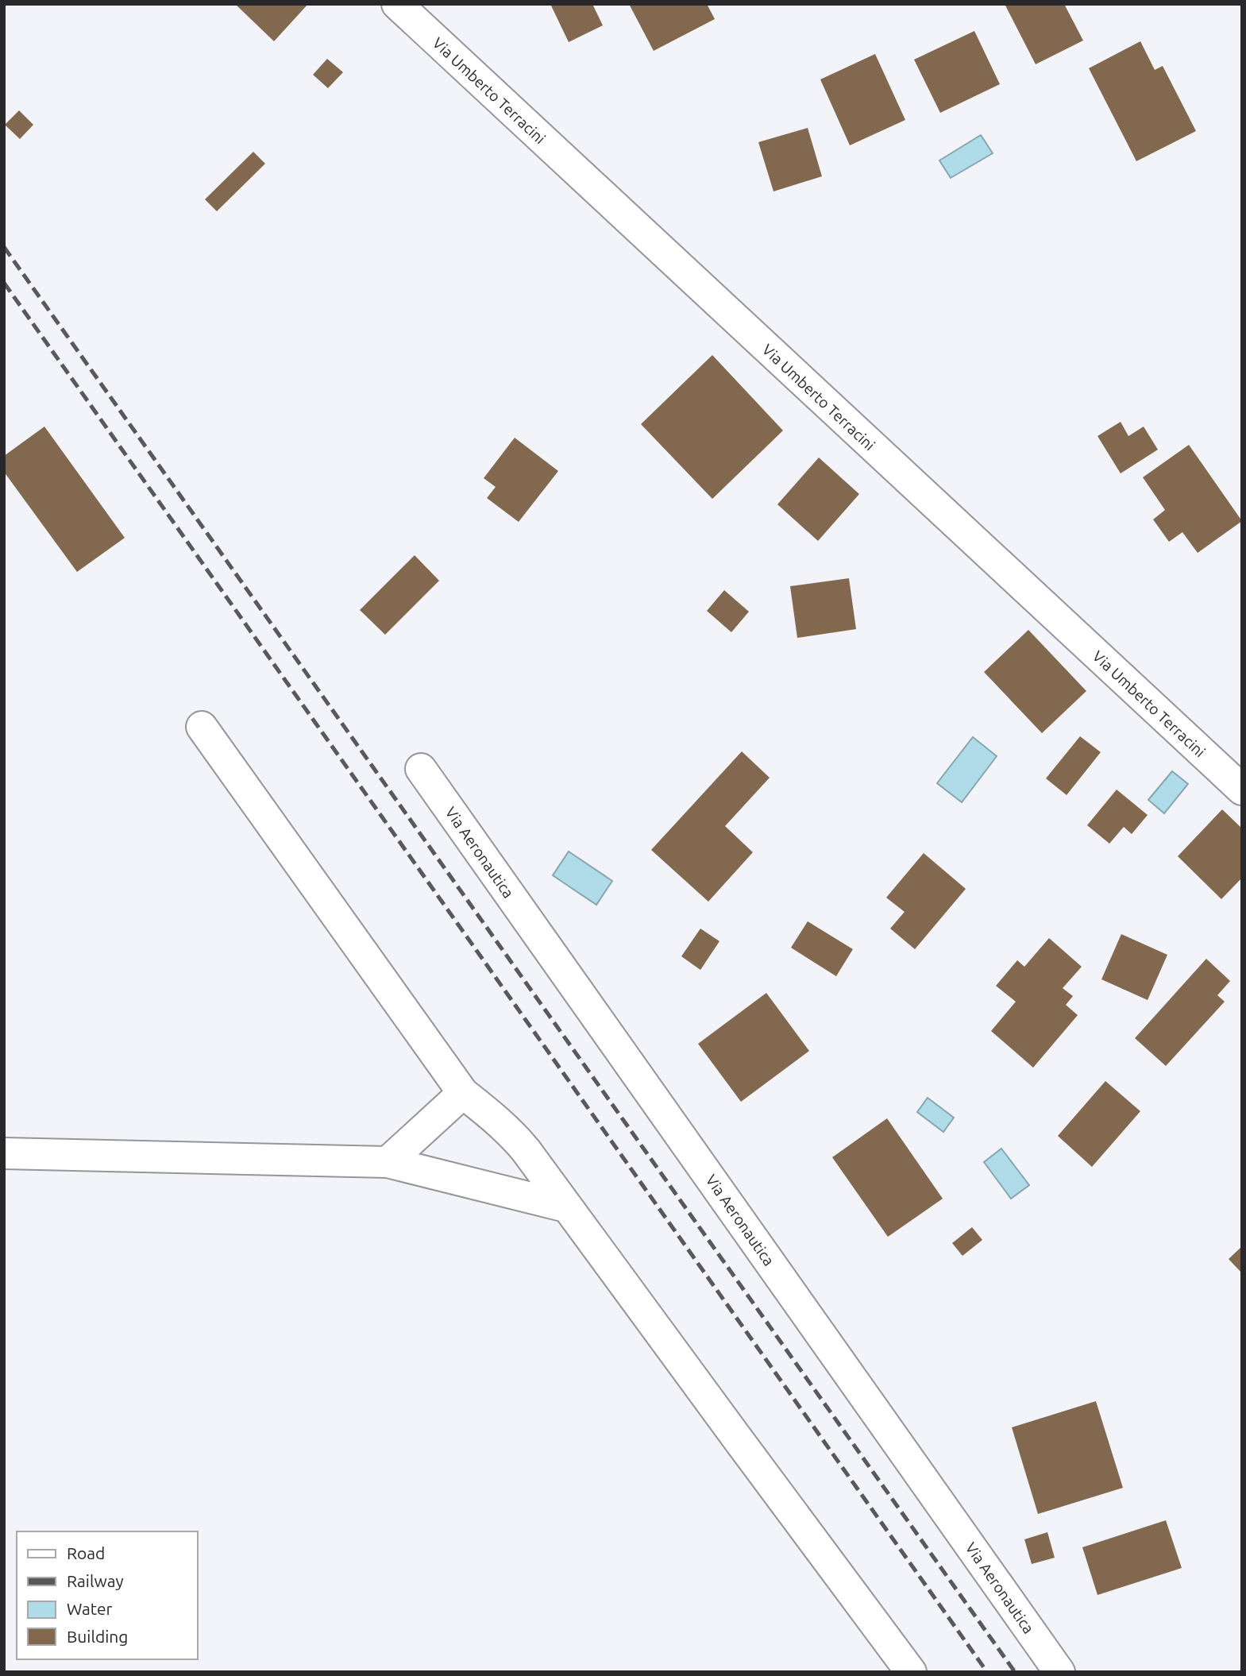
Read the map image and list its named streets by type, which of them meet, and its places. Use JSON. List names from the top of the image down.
{
  "streets": {
    "street": ["Via Umberto Terracini", "Via Aeronautica"]
  },
  "legend": [
    "Road",
    "Railway",
    "Water",
    "Building"
  ]
}
